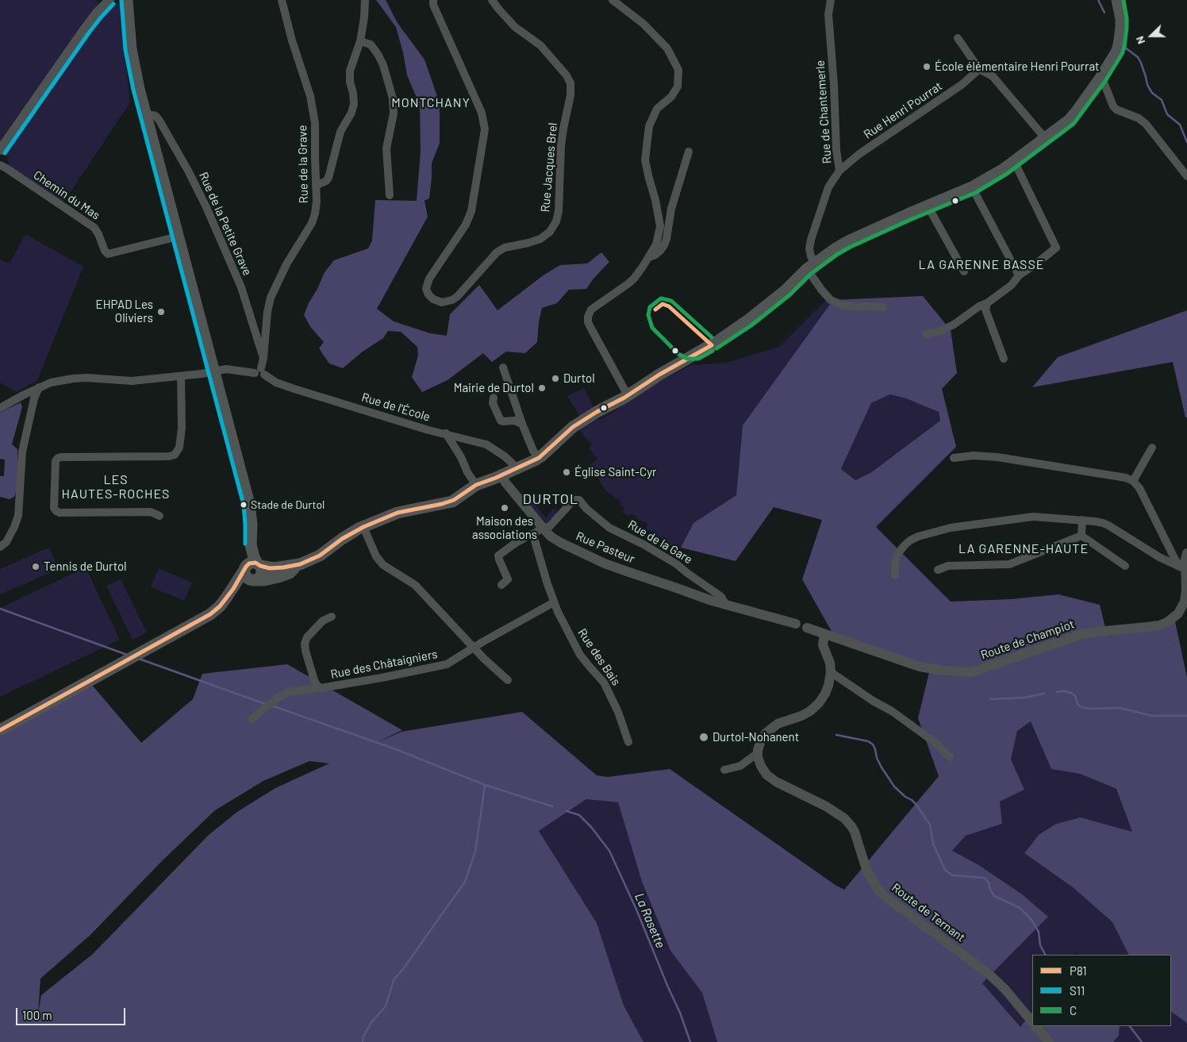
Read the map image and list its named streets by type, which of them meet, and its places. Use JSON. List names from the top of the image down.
{
  "streets": {
    "street": [
      "Rue Henri Pourrat",
      "Rue de Chantemerle",
      "Rue de la Grave",
      "Rue Jacques Brel",
      "Chemin du Mas",
      "Rue de la Petite Grave",
      "Rue de l'École",
      "Rue de la Gare",
      "Rue Pasteur",
      "Route de Champiot",
      "Rue des Bais",
      "Rue des Châtaigniers",
      "Route de Ternant"
    ]
  },
  "crossings": [
    ["Rue Henri Pourrat", "Rue de Chantemerle"],
    ["Rue de la Grave", "Rue de la Petite Grave"],
    ["Rue de la Grave", "Rue de l'École"],
    ["Rue de la Gare", "Rue Pasteur"],
    ["Rue de la Gare", "Rue des Bais"],
    ["Rue Pasteur", "Rue des Bais"],
    ["Rue des Bais", "Rue des Châtaigniers"]
  ],
  "districts": [
    "MONTCHANY",
    "LA GARENNE BASSE",
    "LES HAUTES-ROCHES",
    "DURTOL",
    "LA GARENNE-HAUTE"
  ],
  "water": ["La Rasette"],
  "places": [
    "École élémentaire Henri Pourrat",
    "EHPAD Les Oliviers",
    "Durtol",
    "Mairie de Durtol",
    "Église Saint-Cyr",
    "Stade de Durtol",
    "Maison des associations",
    "Tennis de Durtol",
    "Durtol-Nohanent"
  ],
  "lines": ["transit line C", "transit line S11", "transit line P81"],
  "legend": ["P81", "S11", "C"],
  "scale_bar": "100 m",
  "north": "left"
}
